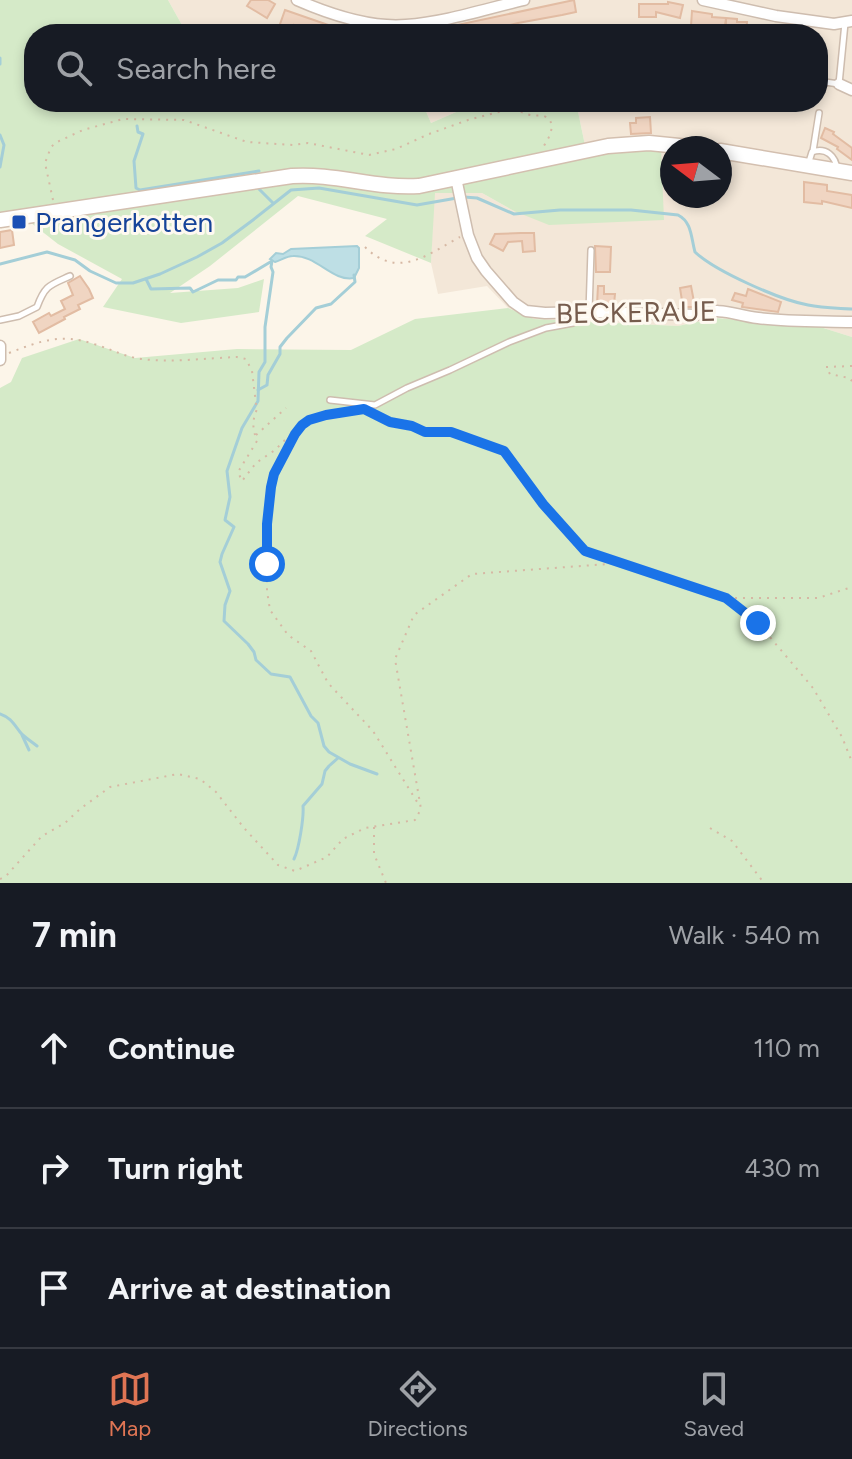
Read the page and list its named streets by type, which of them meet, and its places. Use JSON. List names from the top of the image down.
{
  "streets": {
    "street": ["BECKERAUE"]
  },
  "places": {
    "transit": ["Prangerkotten"]
  },
  "north": "left",
  "page": {
    "search": "Search here",
    "heading": ["7 min", "Walk · 540 m"],
    "list": [
      ["Continue", "110 m"],
      ["Turn right", "430 m"],
      "Arrive at destination"
    ],
    "nav": ["Map", "Directions", "Saved"]
  }
}
